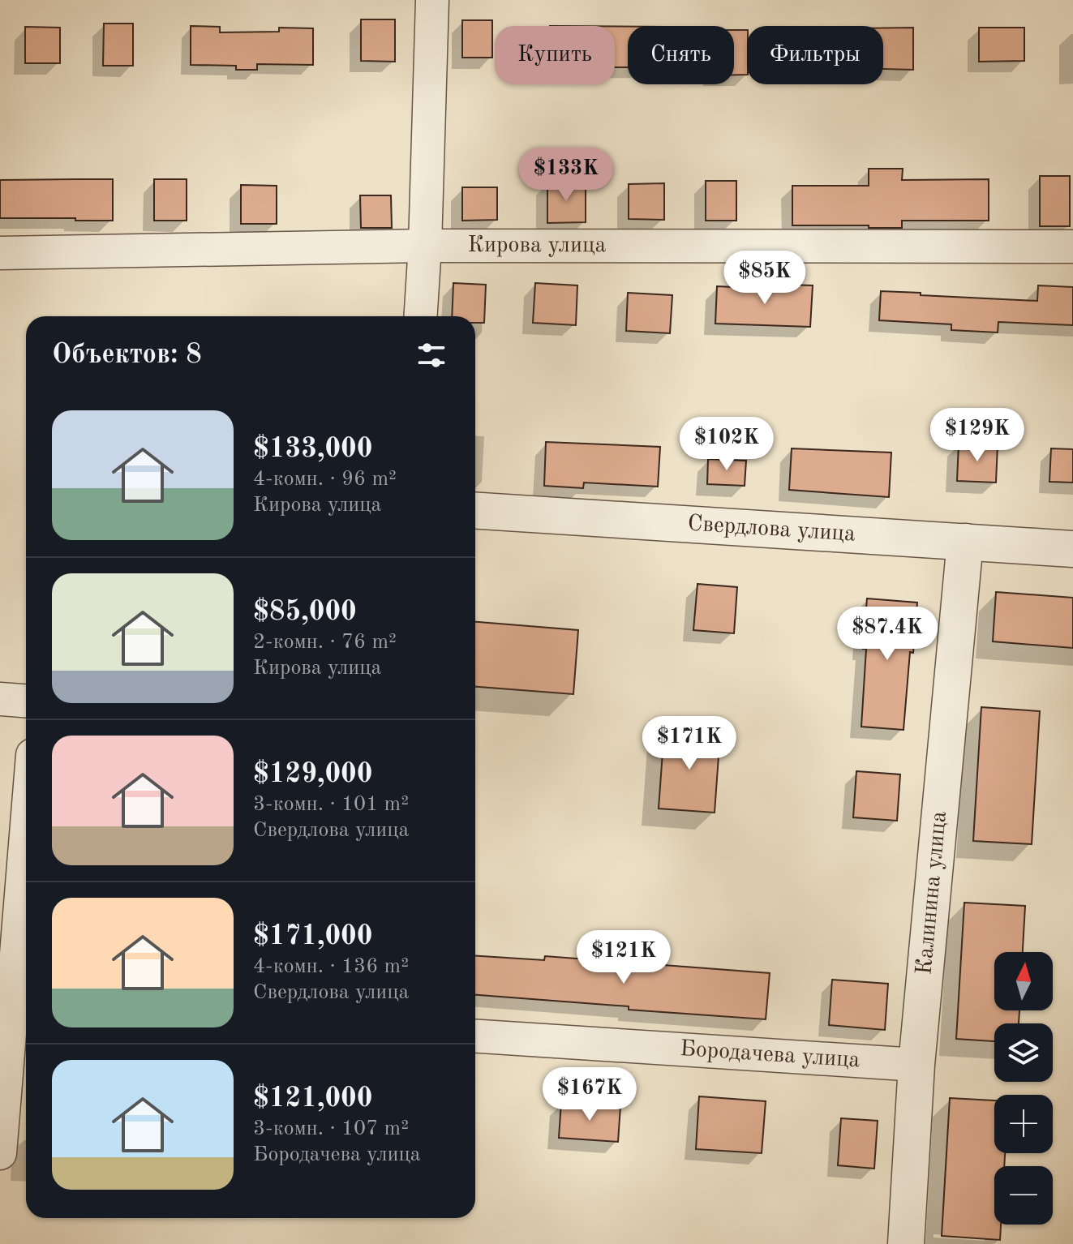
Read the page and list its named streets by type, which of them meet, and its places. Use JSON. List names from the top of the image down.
{
  "streets": {
    "street": [
      "Кирова улица",
      "Свердлова улица",
      "Калинина улица",
      "Бородачева улица"
    ]
  },
  "crossings": [
    ["Свердлова улица", "Калинина улица"],
    ["Калинина улица", "Бородачева улица"]
  ],
  "north": "top",
  "page": {
    "chip": ["Купить", "Снять", "Фильтры"],
    "price": [
      "$133K",
      "$85K",
      "$129K",
      "$102K",
      "$87.4K",
      "$171K",
      "$121K",
      "$167K"
    ],
    "heading": "Объектов: 8",
    "list": [
      {
        "name": "$133,000",
        "note": "4-комн. · 96 m² · Кирова улица"
      },
      {
        "name": "$85,000",
        "note": "2-комн. · 76 m² · Кирова улица"
      },
      {
        "name": "$129,000",
        "note": "3-комн. · 101 m² · Свердлова улица"
      },
      {
        "name": "$171,000",
        "note": "4-комн. · 136 m² · Свердлова улица"
      },
      {
        "name": "$121,000",
        "note": "3-комн. · 107 m² · Бородачева улица"
      }
    ],
    "map_buttons": ["+", "−"]
  }
}
